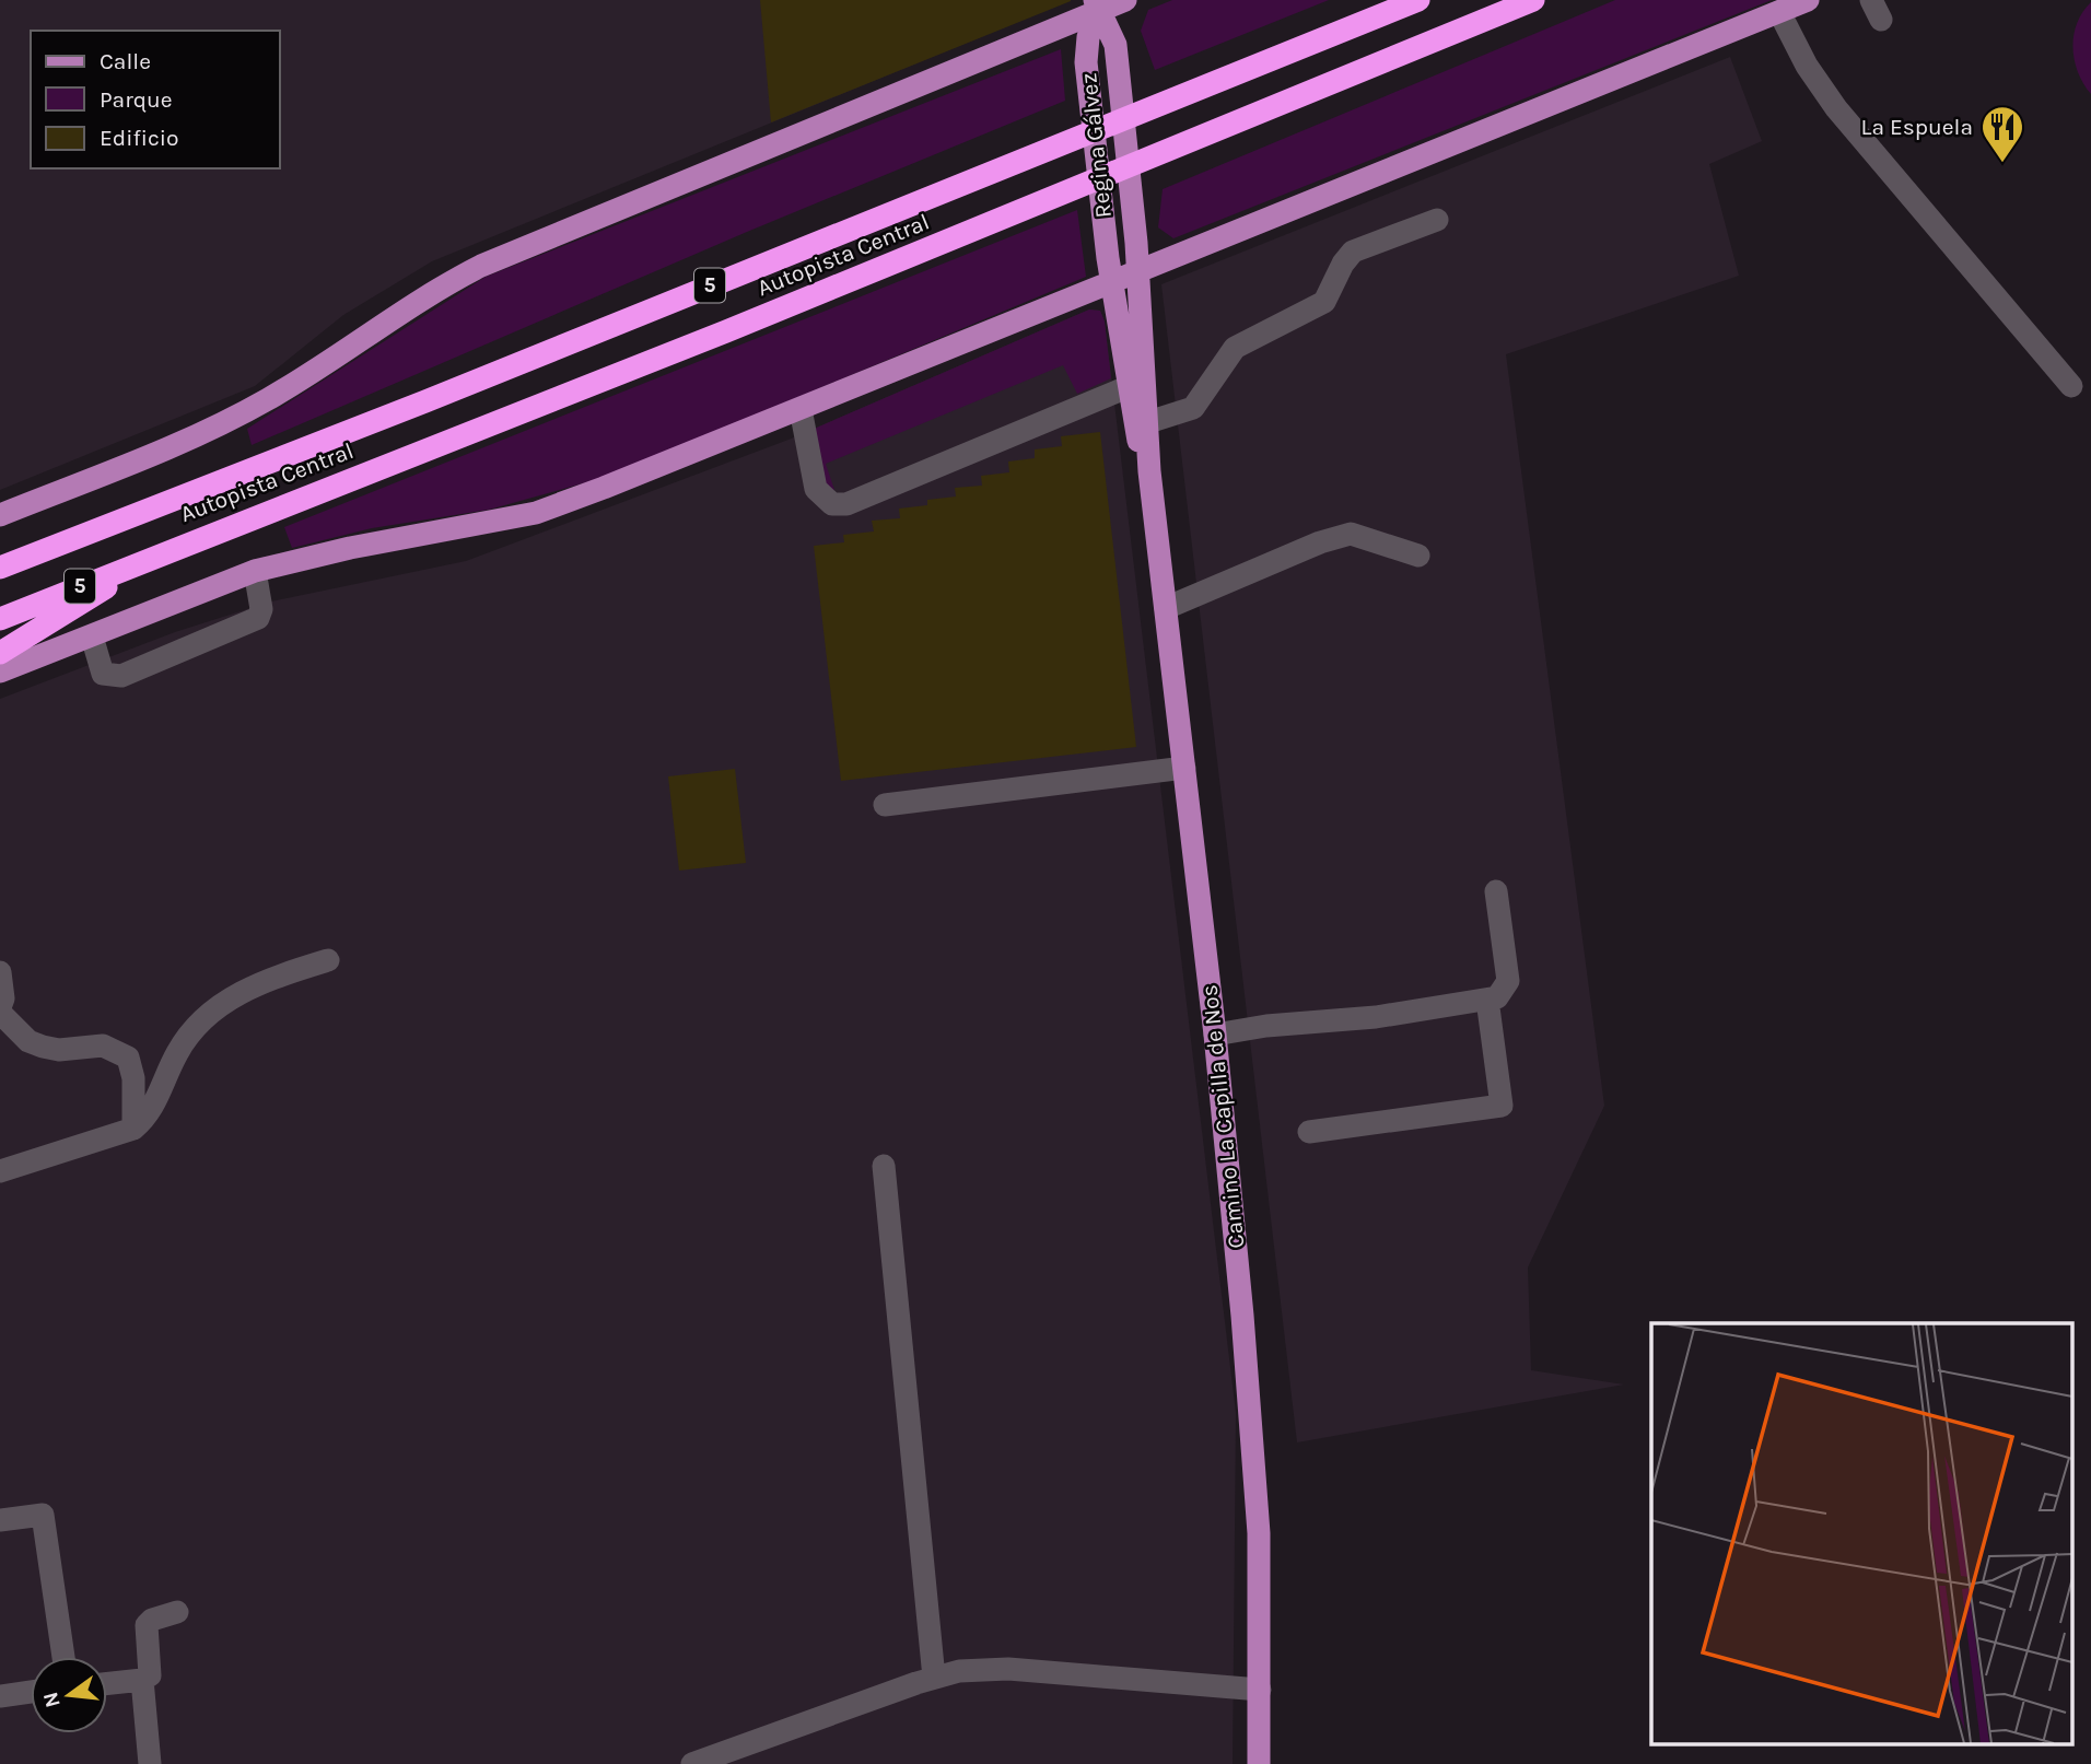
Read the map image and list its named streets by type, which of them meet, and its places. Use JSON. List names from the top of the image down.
{
  "streets": {
    "highway": ["Autopista Central", "5"],
    "main road": ["Regina Gálvez", "Camino La Capilla de Nos"]
  },
  "crossings": [
    ["Regina Gálvez", "Camino La Capilla de Nos"]
  ],
  "places": {
    "restaurant": ["La Espuela"]
  },
  "legend": ["Calle", "Parque", "Edificio"],
  "north": "left"
}
